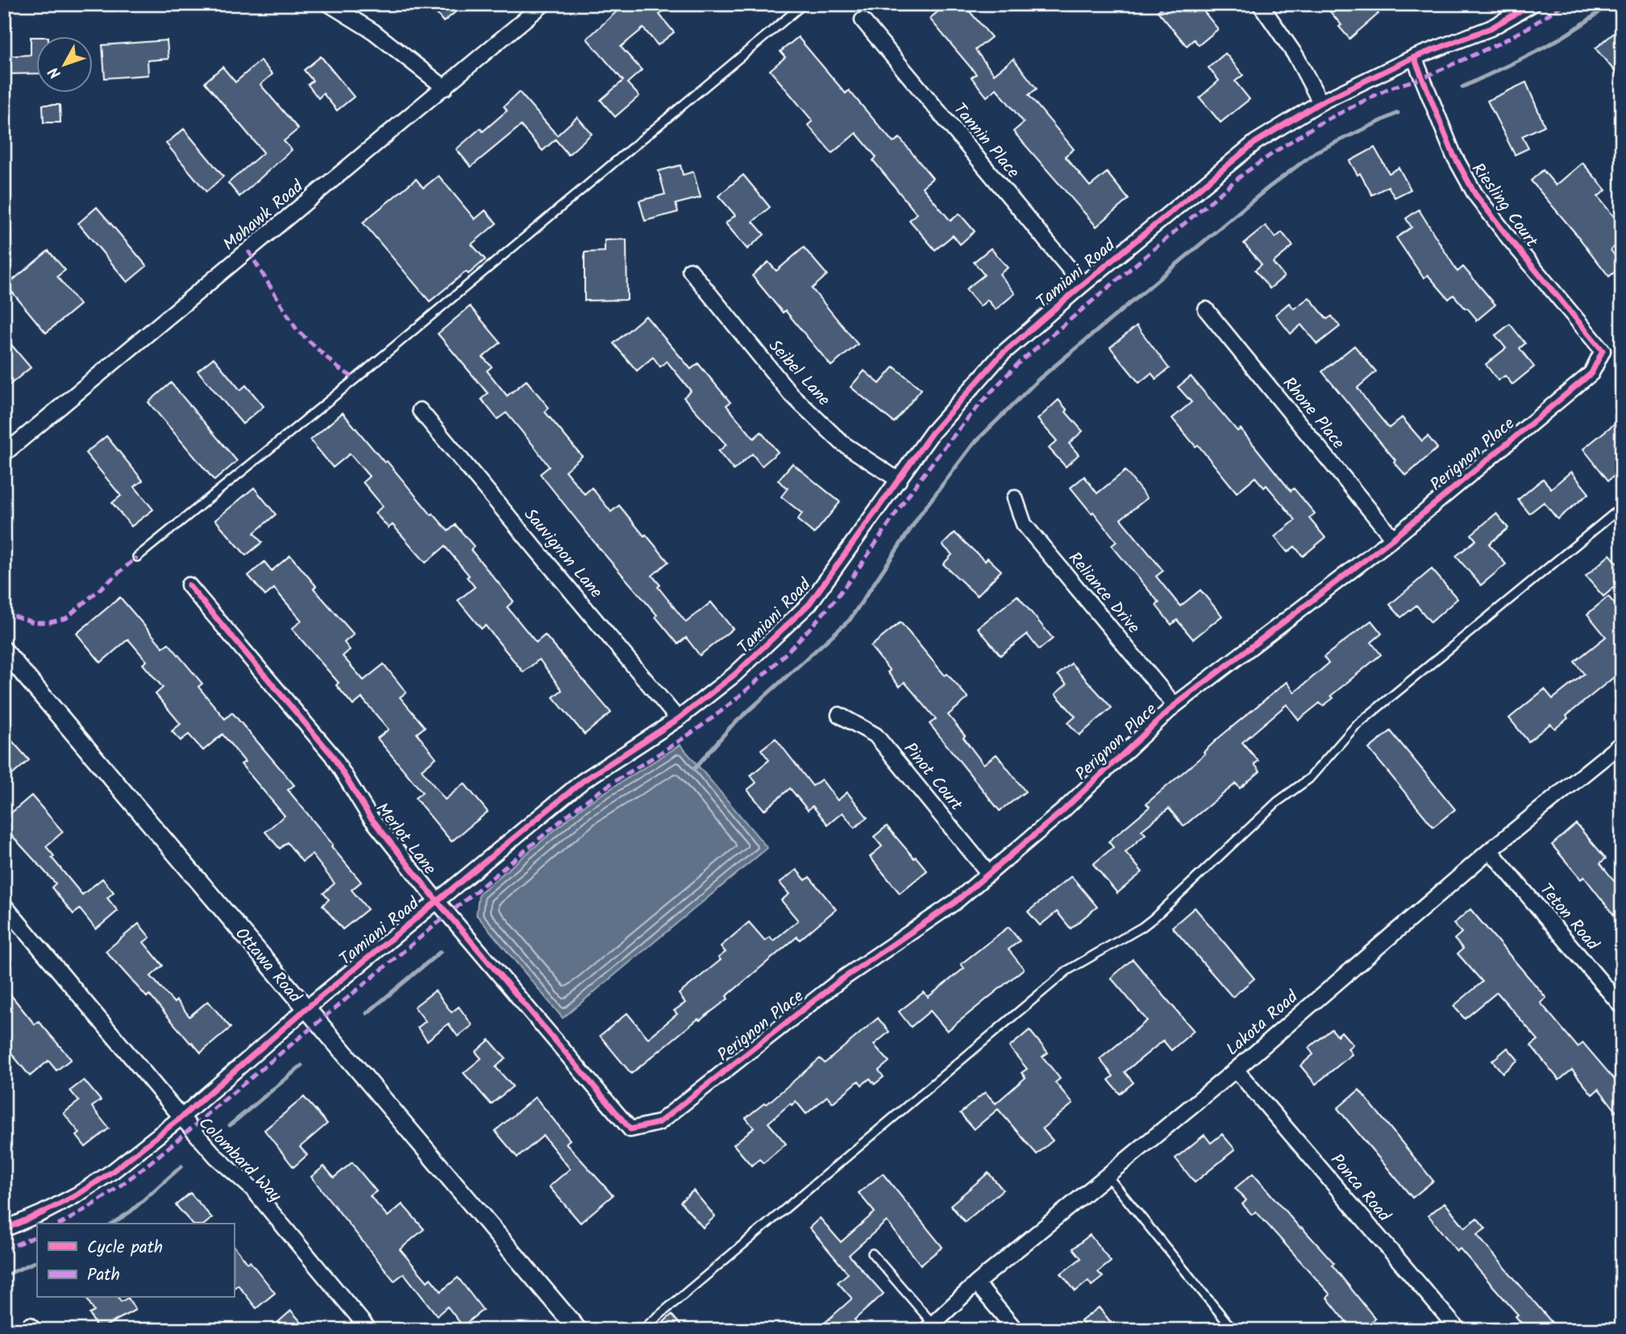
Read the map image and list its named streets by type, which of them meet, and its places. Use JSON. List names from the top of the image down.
{
  "streets": {
    "street": [
      "Tannin Place",
      "Riesling Court",
      "Mohawk Road",
      "Tamiani Road",
      "Seibel Lane",
      "Rhone Place",
      "Perignon Place",
      "Sauvignon Lane",
      "Reliance Drive",
      "Pinot Court",
      "Merlot Lane",
      "Teton Road",
      "Ottawa Road",
      "Lakota Road",
      "Colombard Way",
      "Ponca Road"
    ]
  },
  "crossings": [
    ["Tannin Place", "Tamiani Road"],
    ["Riesling Court", "Tamiani Road"],
    ["Riesling Court", "Perignon Place"],
    ["Tamiani Road", "Seibel Lane"],
    ["Tamiani Road", "Sauvignon Lane"],
    ["Tamiani Road", "Merlot Lane"],
    ["Tamiani Road", "Ottawa Road"],
    ["Tamiani Road", "Colombard Way"],
    ["Rhone Place", "Perignon Place"],
    ["Perignon Place", "Reliance Drive"],
    ["Perignon Place", "Pinot Court"],
    ["Perignon Place", "Merlot Lane"],
    ["Teton Road", "Lakota Road"],
    ["Lakota Road", "Ponca Road"]
  ],
  "legend": ["Cycle path", "Path"],
  "north": "bottom left"
}
